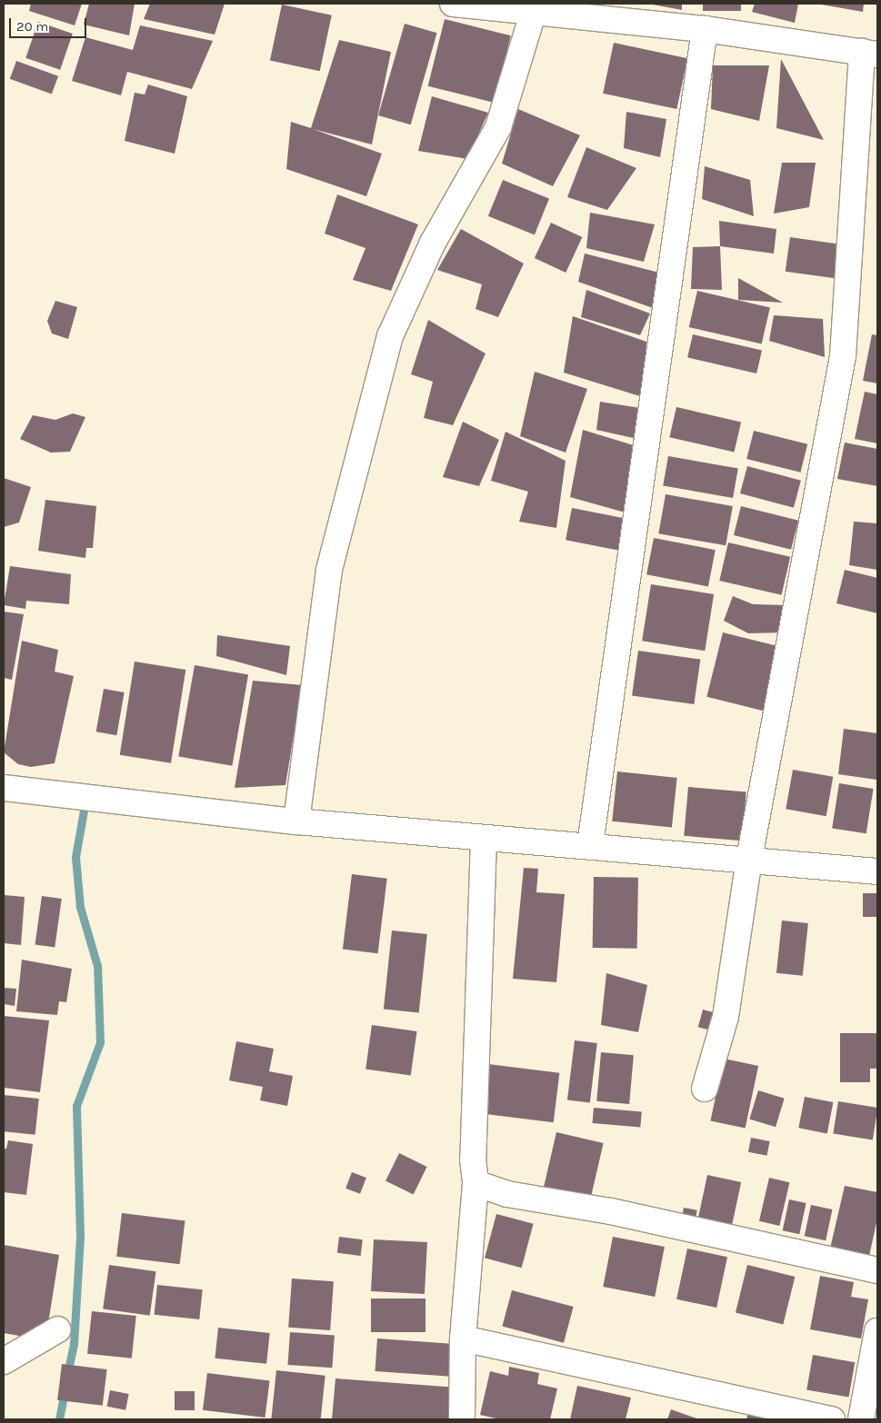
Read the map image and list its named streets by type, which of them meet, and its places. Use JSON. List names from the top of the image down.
{
  "scale_bar": "20 m"
}
